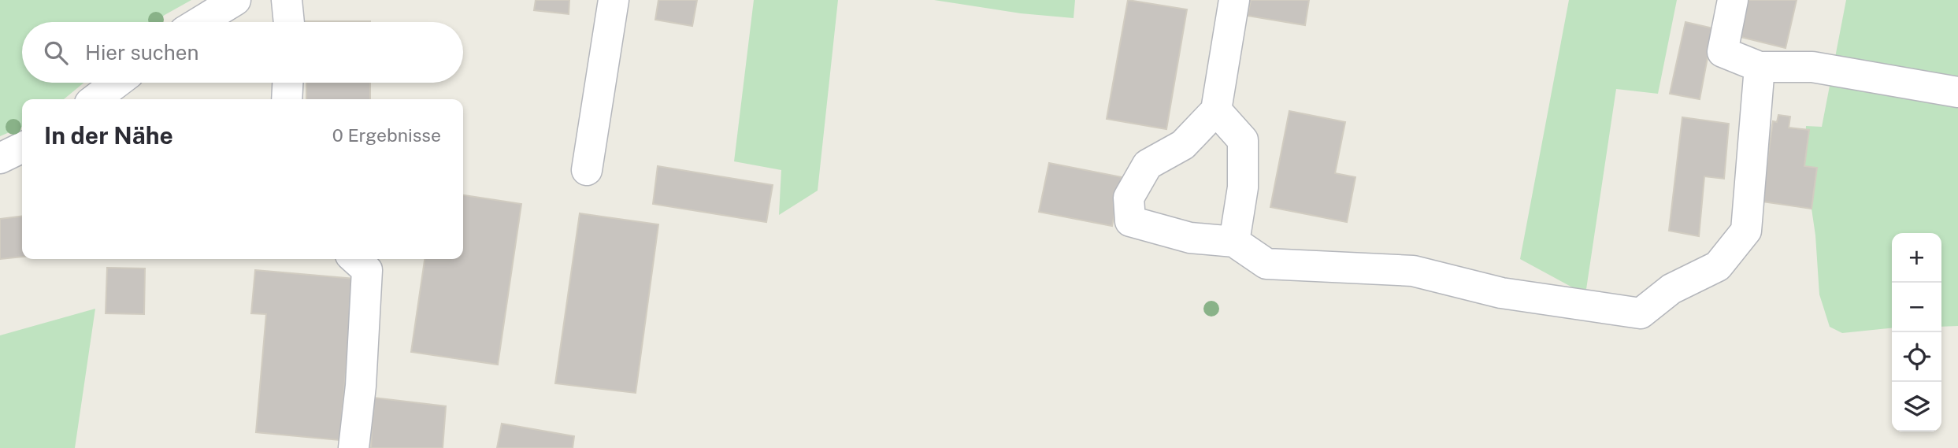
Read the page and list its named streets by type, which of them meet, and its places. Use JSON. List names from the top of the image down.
{
  "page": {
    "search": "Hier suchen",
    "heading": ["In der Nähe", "0 Ergebnisse"],
    "map_buttons": ["+", "−"]
  }
}
